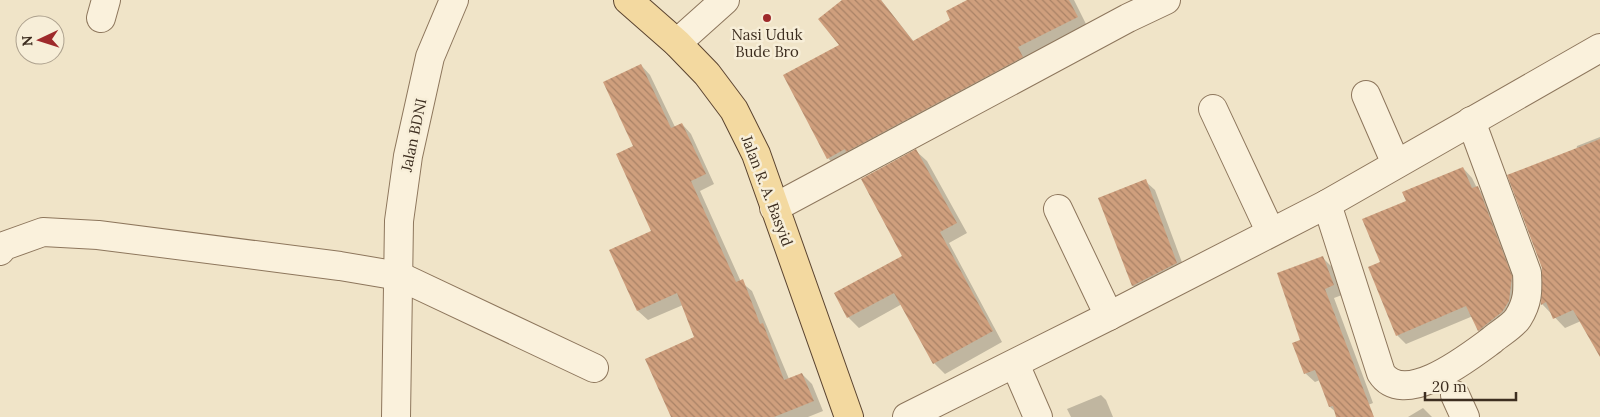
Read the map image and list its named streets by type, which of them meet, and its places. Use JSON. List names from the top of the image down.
{
  "streets": {
    "main road": ["Jalan R. A. Basyid"],
    "street": ["Jalan BDNI"]
  },
  "places": ["Nasi Uduk Bude Bro"],
  "scale_bar": "20 m",
  "north": "left"
}
